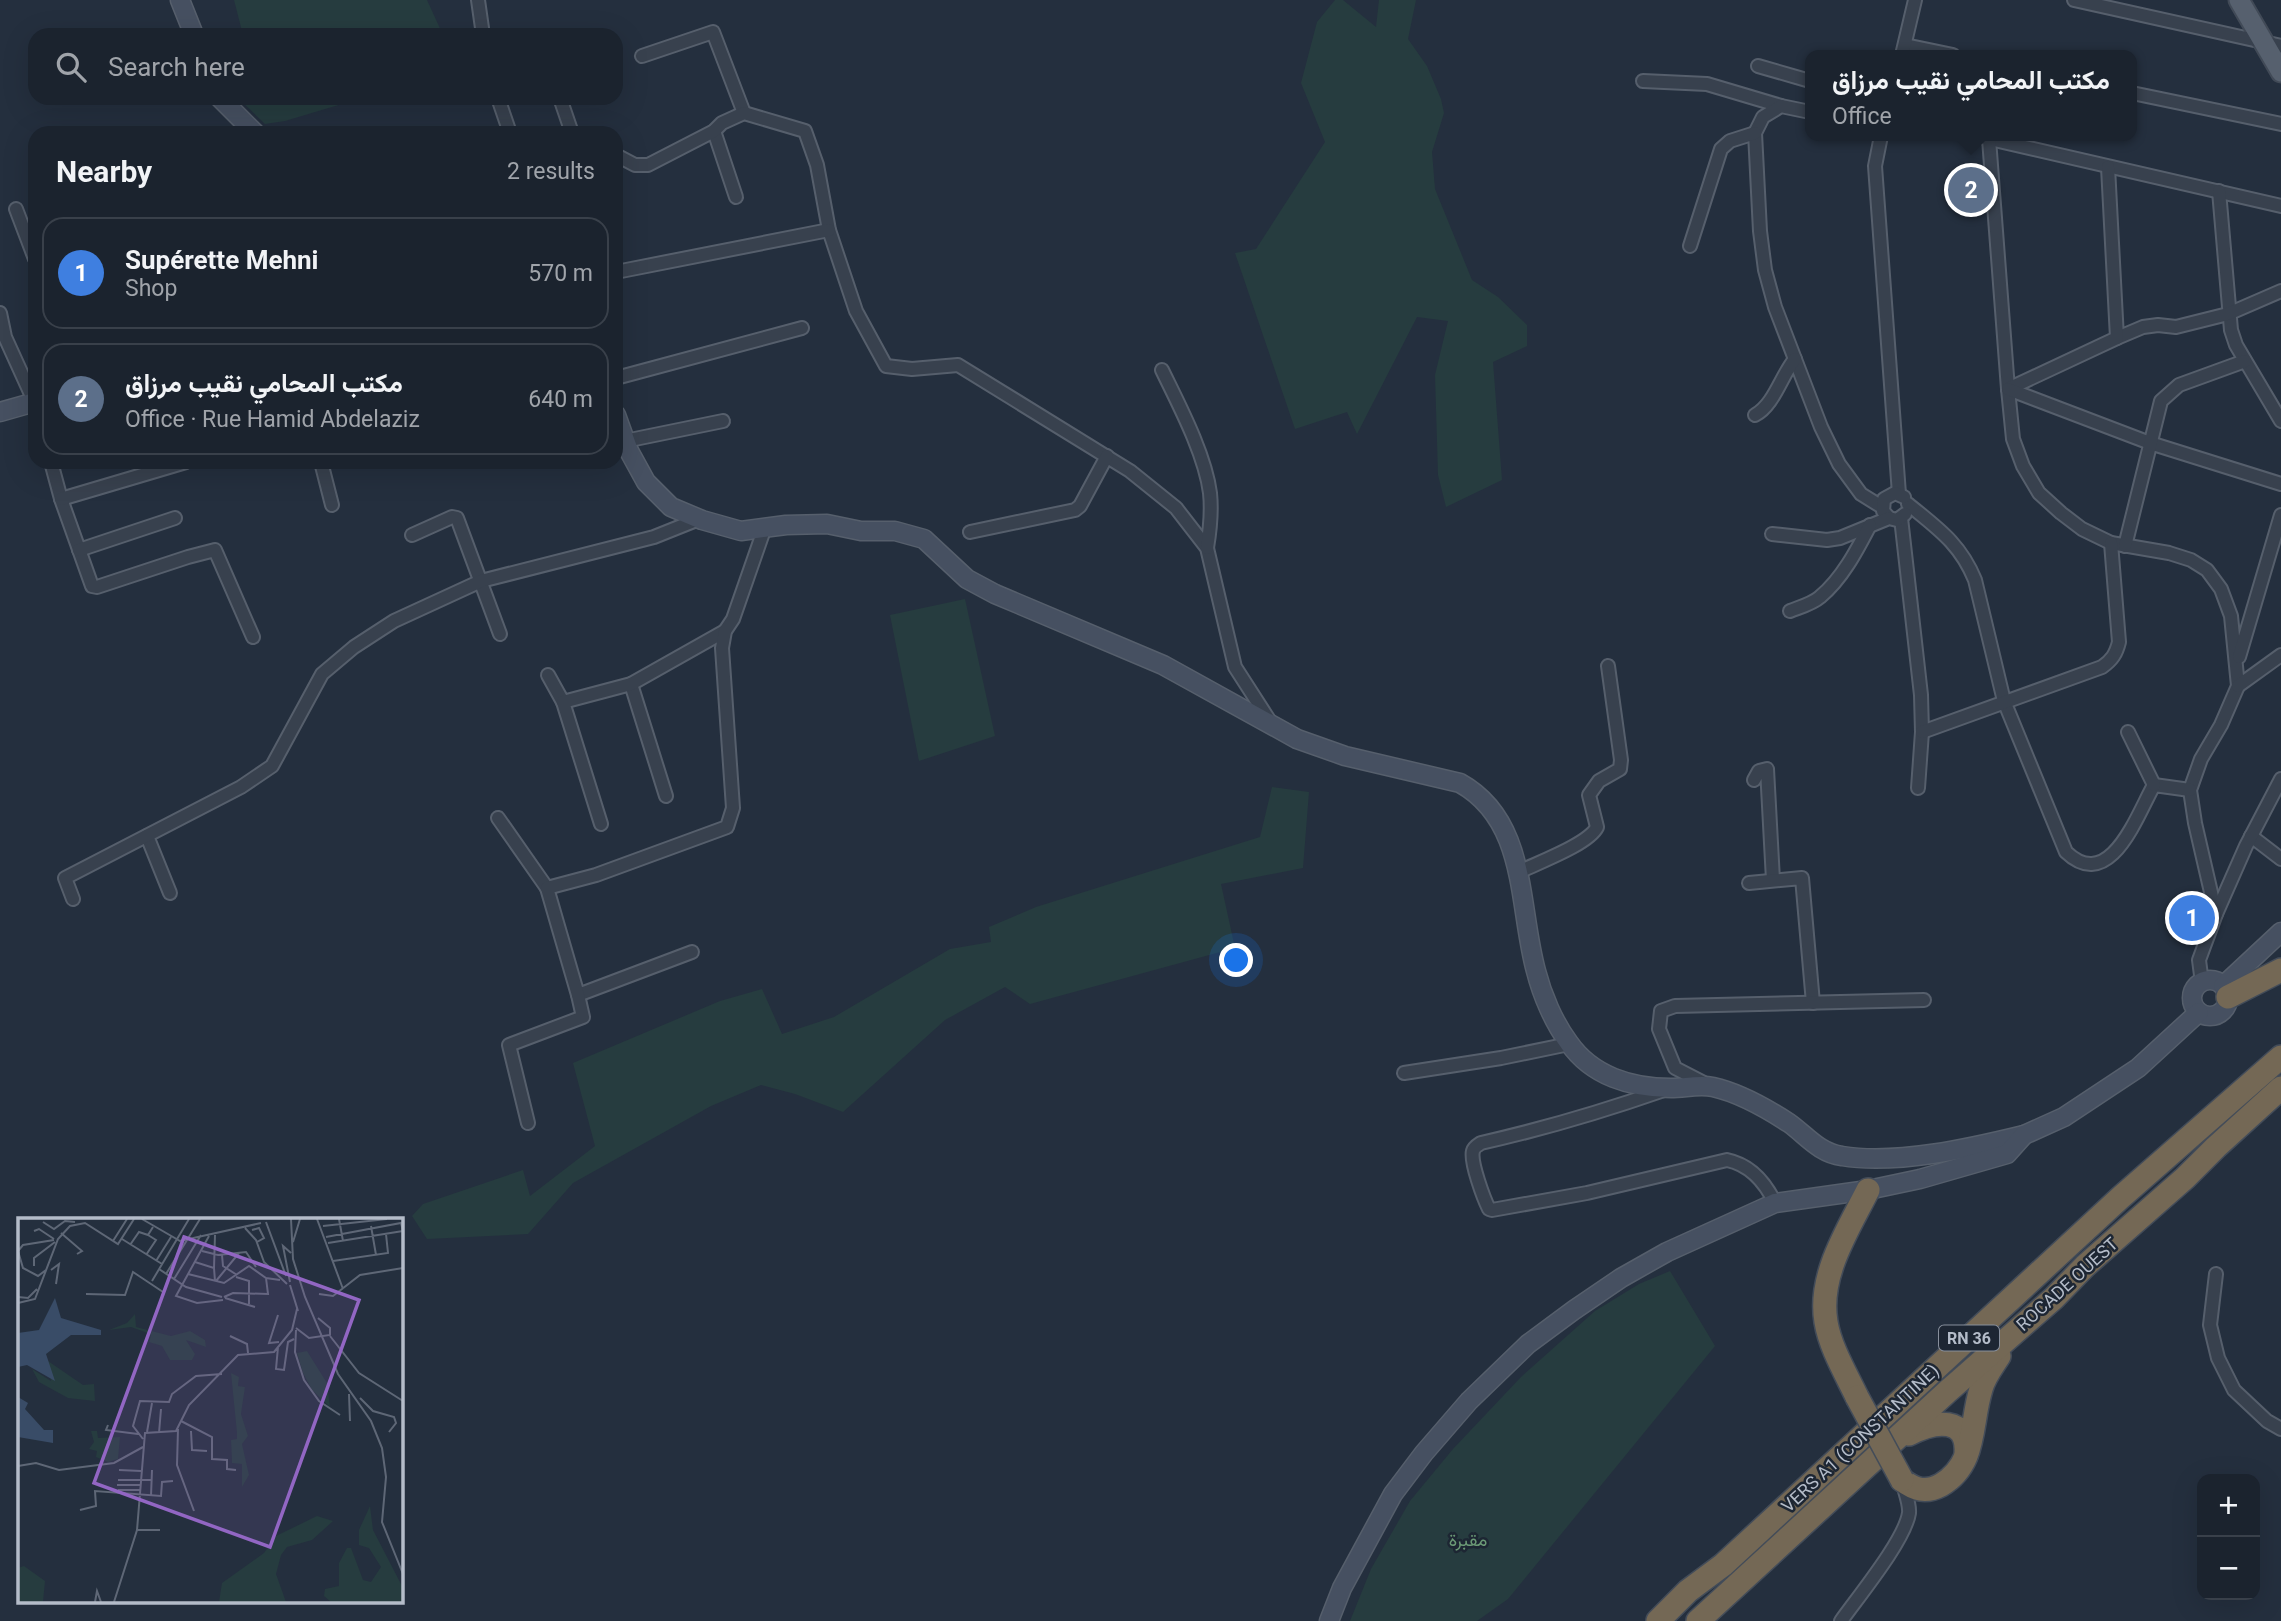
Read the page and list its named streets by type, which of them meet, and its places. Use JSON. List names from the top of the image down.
{
  "streets": {
    "highway": ["ROCADE OUEST", "RN 36", "VERS A1 (CONSTANTINE)"]
  },
  "parks": ["مقبرة"],
  "page": {
    "search": "Search here",
    "popup": ["مكتب المحامي نقيب مرزاق", "Office"],
    "heading": ["Nearby", "2 results"],
    "pins": ["2", "1"],
    "list": [
      {
        "mark": "1",
        "name": "Supérette Mehni",
        "note": "Shop",
        "value": "570 m"
      },
      {
        "mark": "2",
        "name": "مكتب المحامي نقيب مرزاق",
        "note": "Office · Rue Hamid Abdelaziz",
        "value": "640 m"
      }
    ],
    "map_buttons": ["+", "−"]
  }
}
